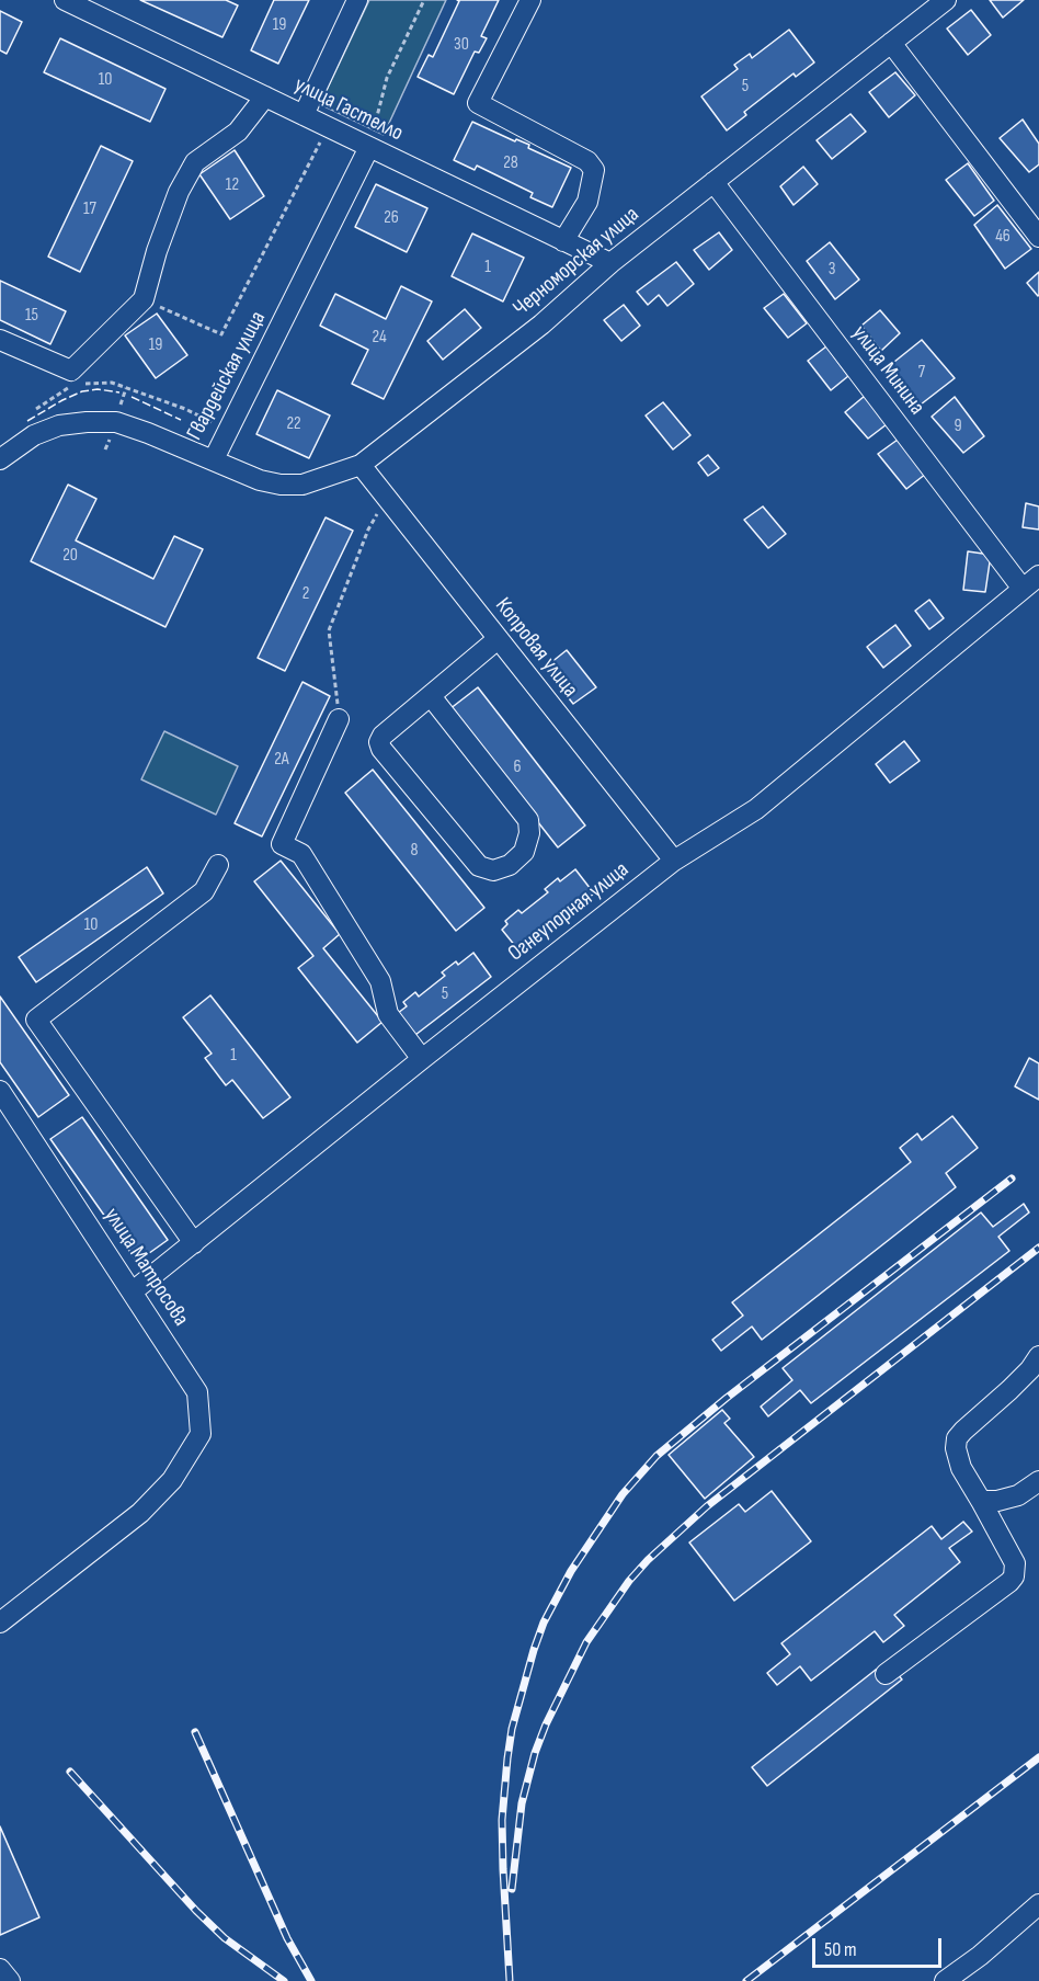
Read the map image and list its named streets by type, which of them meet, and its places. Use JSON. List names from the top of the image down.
{
  "streets": {
    "street": [
      "улица Гастелло",
      "Черноморская улица",
      "улица Минина",
      "Гвардейская улица",
      "Копровая улица",
      "Огнеупорная улица",
      "улица Матросова"
    ]
  },
  "crossings": [
    ["улица Гастелло", "Черноморская улица"],
    ["улица Гастелло", "Гвардейская улица"],
    ["Черноморская улица", "улица Минина"],
    ["Черноморская улица", "Гвардейская улица"],
    ["Черноморская улица", "Копровая улица"],
    ["улица Минина", "Огнеупорная улица"],
    ["Копровая улица", "Огнеупорная улица"],
    ["Огнеупорная улица", "улица Матросова"]
  ],
  "house_numbers": [
    "19",
    "30",
    "10",
    "5",
    "28",
    "12",
    "17",
    "26",
    "46",
    "1",
    "3",
    "15",
    "24",
    "19",
    "7",
    "22",
    "9",
    "20",
    "2",
    "2А",
    "6",
    "8",
    "10",
    "5",
    "1"
  ],
  "scale_bar": "50 m"
}
